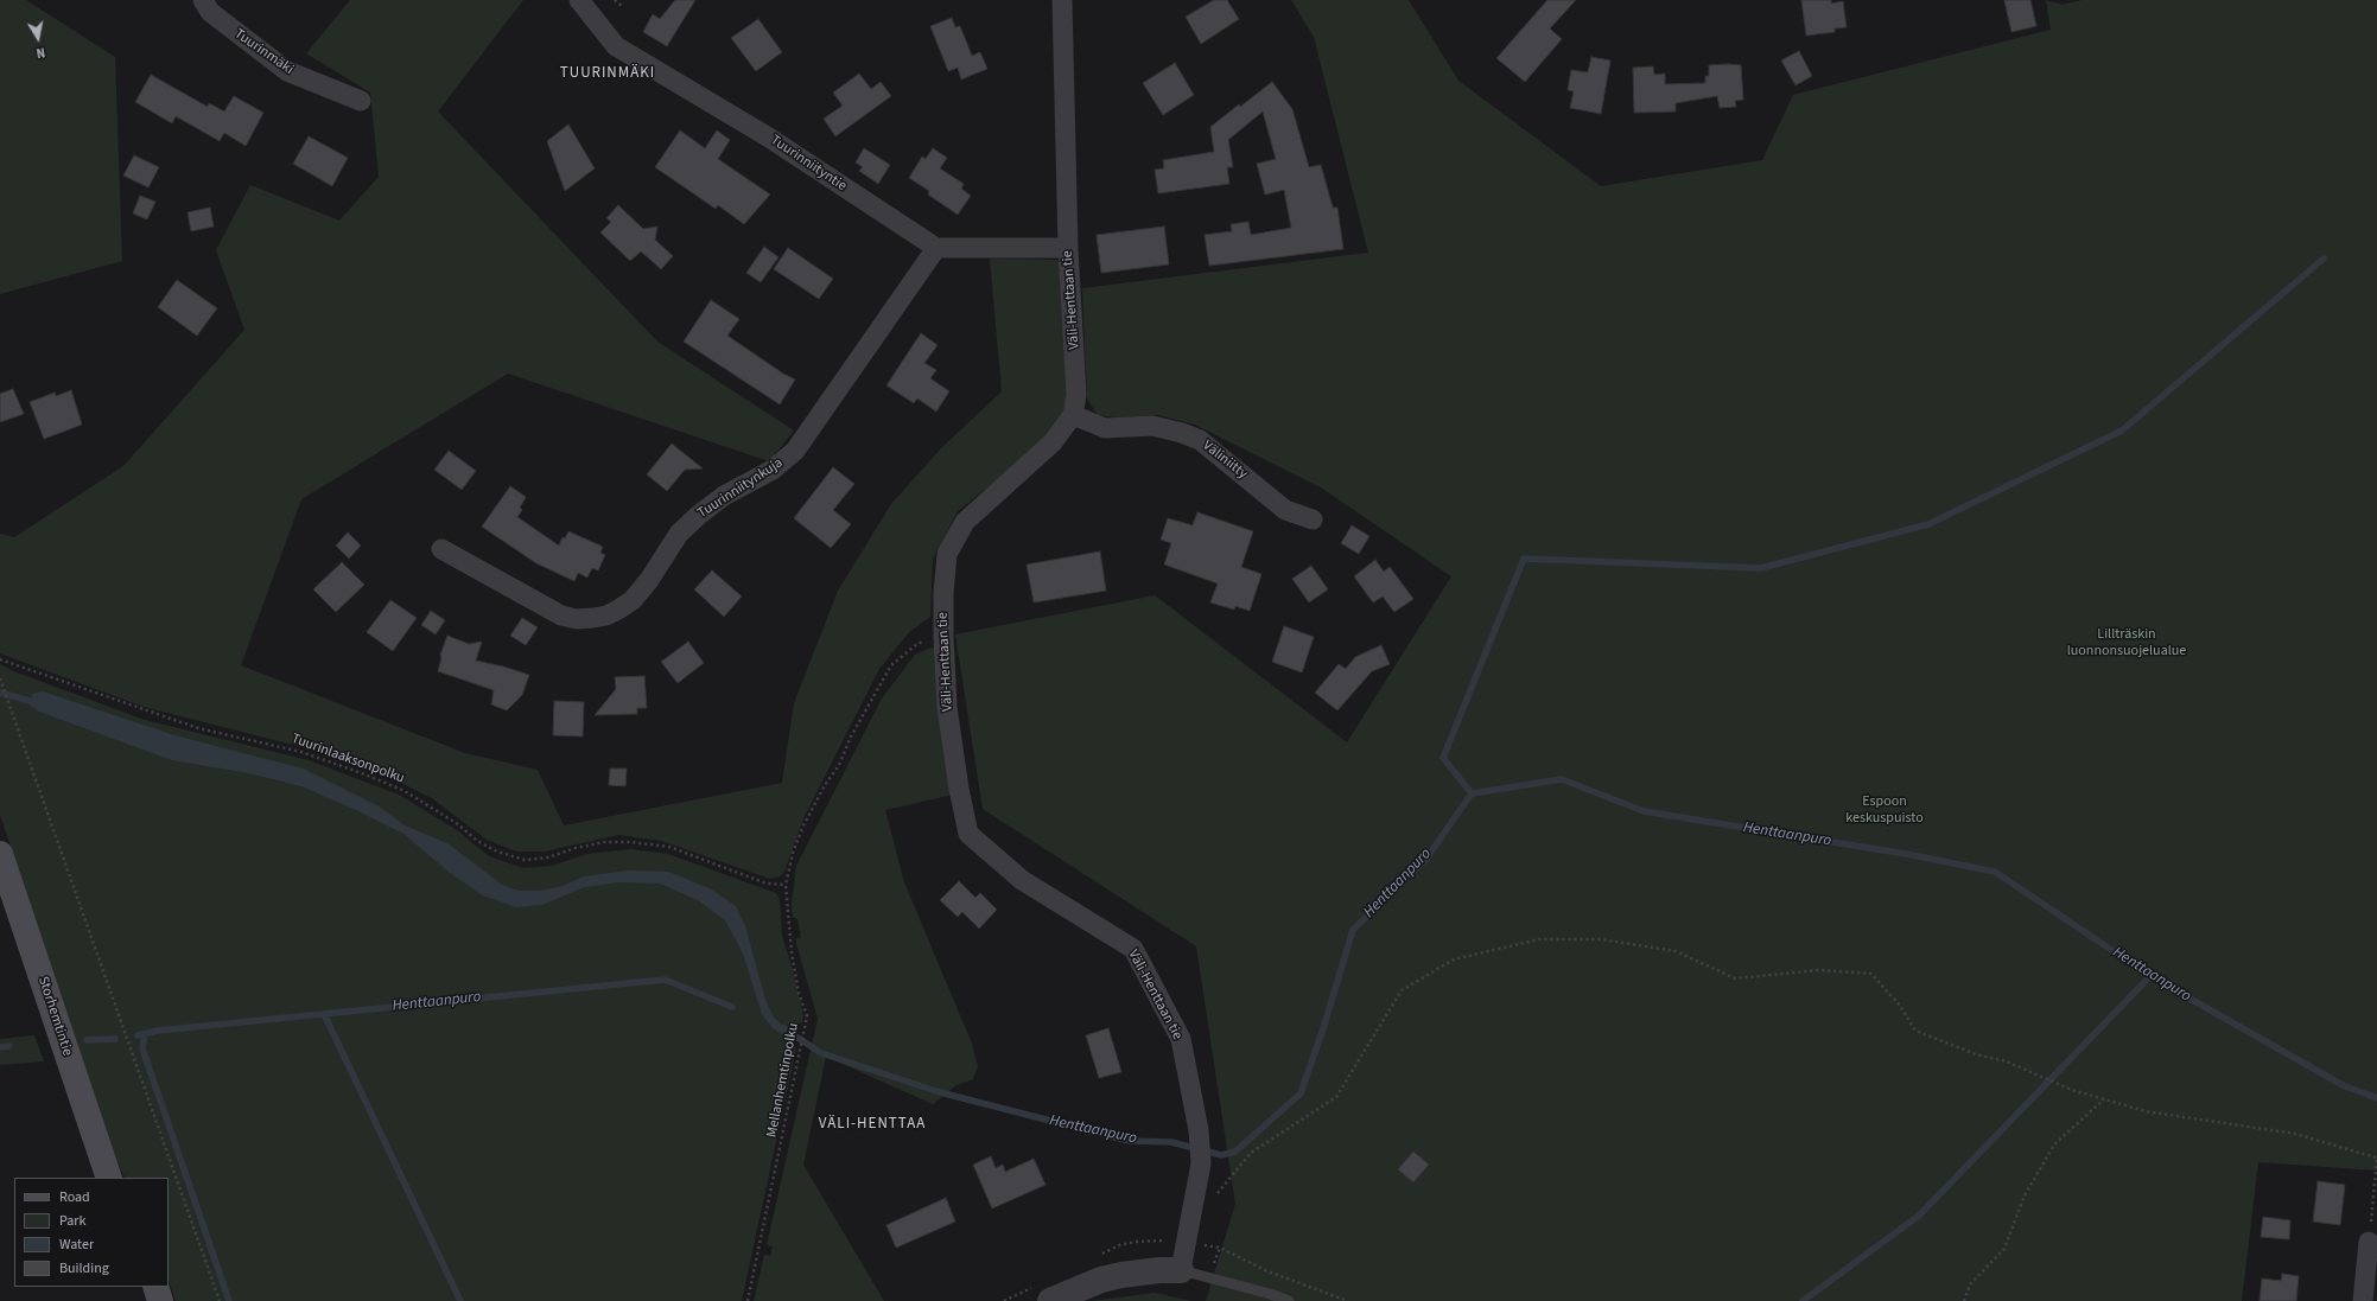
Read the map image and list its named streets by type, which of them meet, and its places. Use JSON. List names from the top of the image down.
{
  "streets": {
    "main road": ["Storhemtintie"],
    "street": [
      "Tuurinmäki",
      "Tuurinniityntie",
      "Väli-Henttaan tie",
      "Väliniitty",
      "Tuurinniitynkuja"
    ],
    "path": ["Tuurinlaaksonpolku", "Mellanhemtinpolku"]
  },
  "crossings": [
    ["Tuurinniityntie", "Tuurinniitynkuja"],
    ["Väli-Henttaan tie", "Väliniitty"],
    ["Väli-Henttaan tie", "Mellanhemtinpolku"],
    ["Tuurinlaaksonpolku", "Mellanhemtinpolku"]
  ],
  "districts": ["TUURINMÄKI", "VÄLI-HENTTAA"],
  "water": ["Henttaanpuro"],
  "parks": ["Lillträskin luonnonsuojelualue", "Espoon keskuspuisto"],
  "legend": [
    "Road",
    "Park",
    "Water",
    "Building"
  ],
  "north": "bottom"
}
